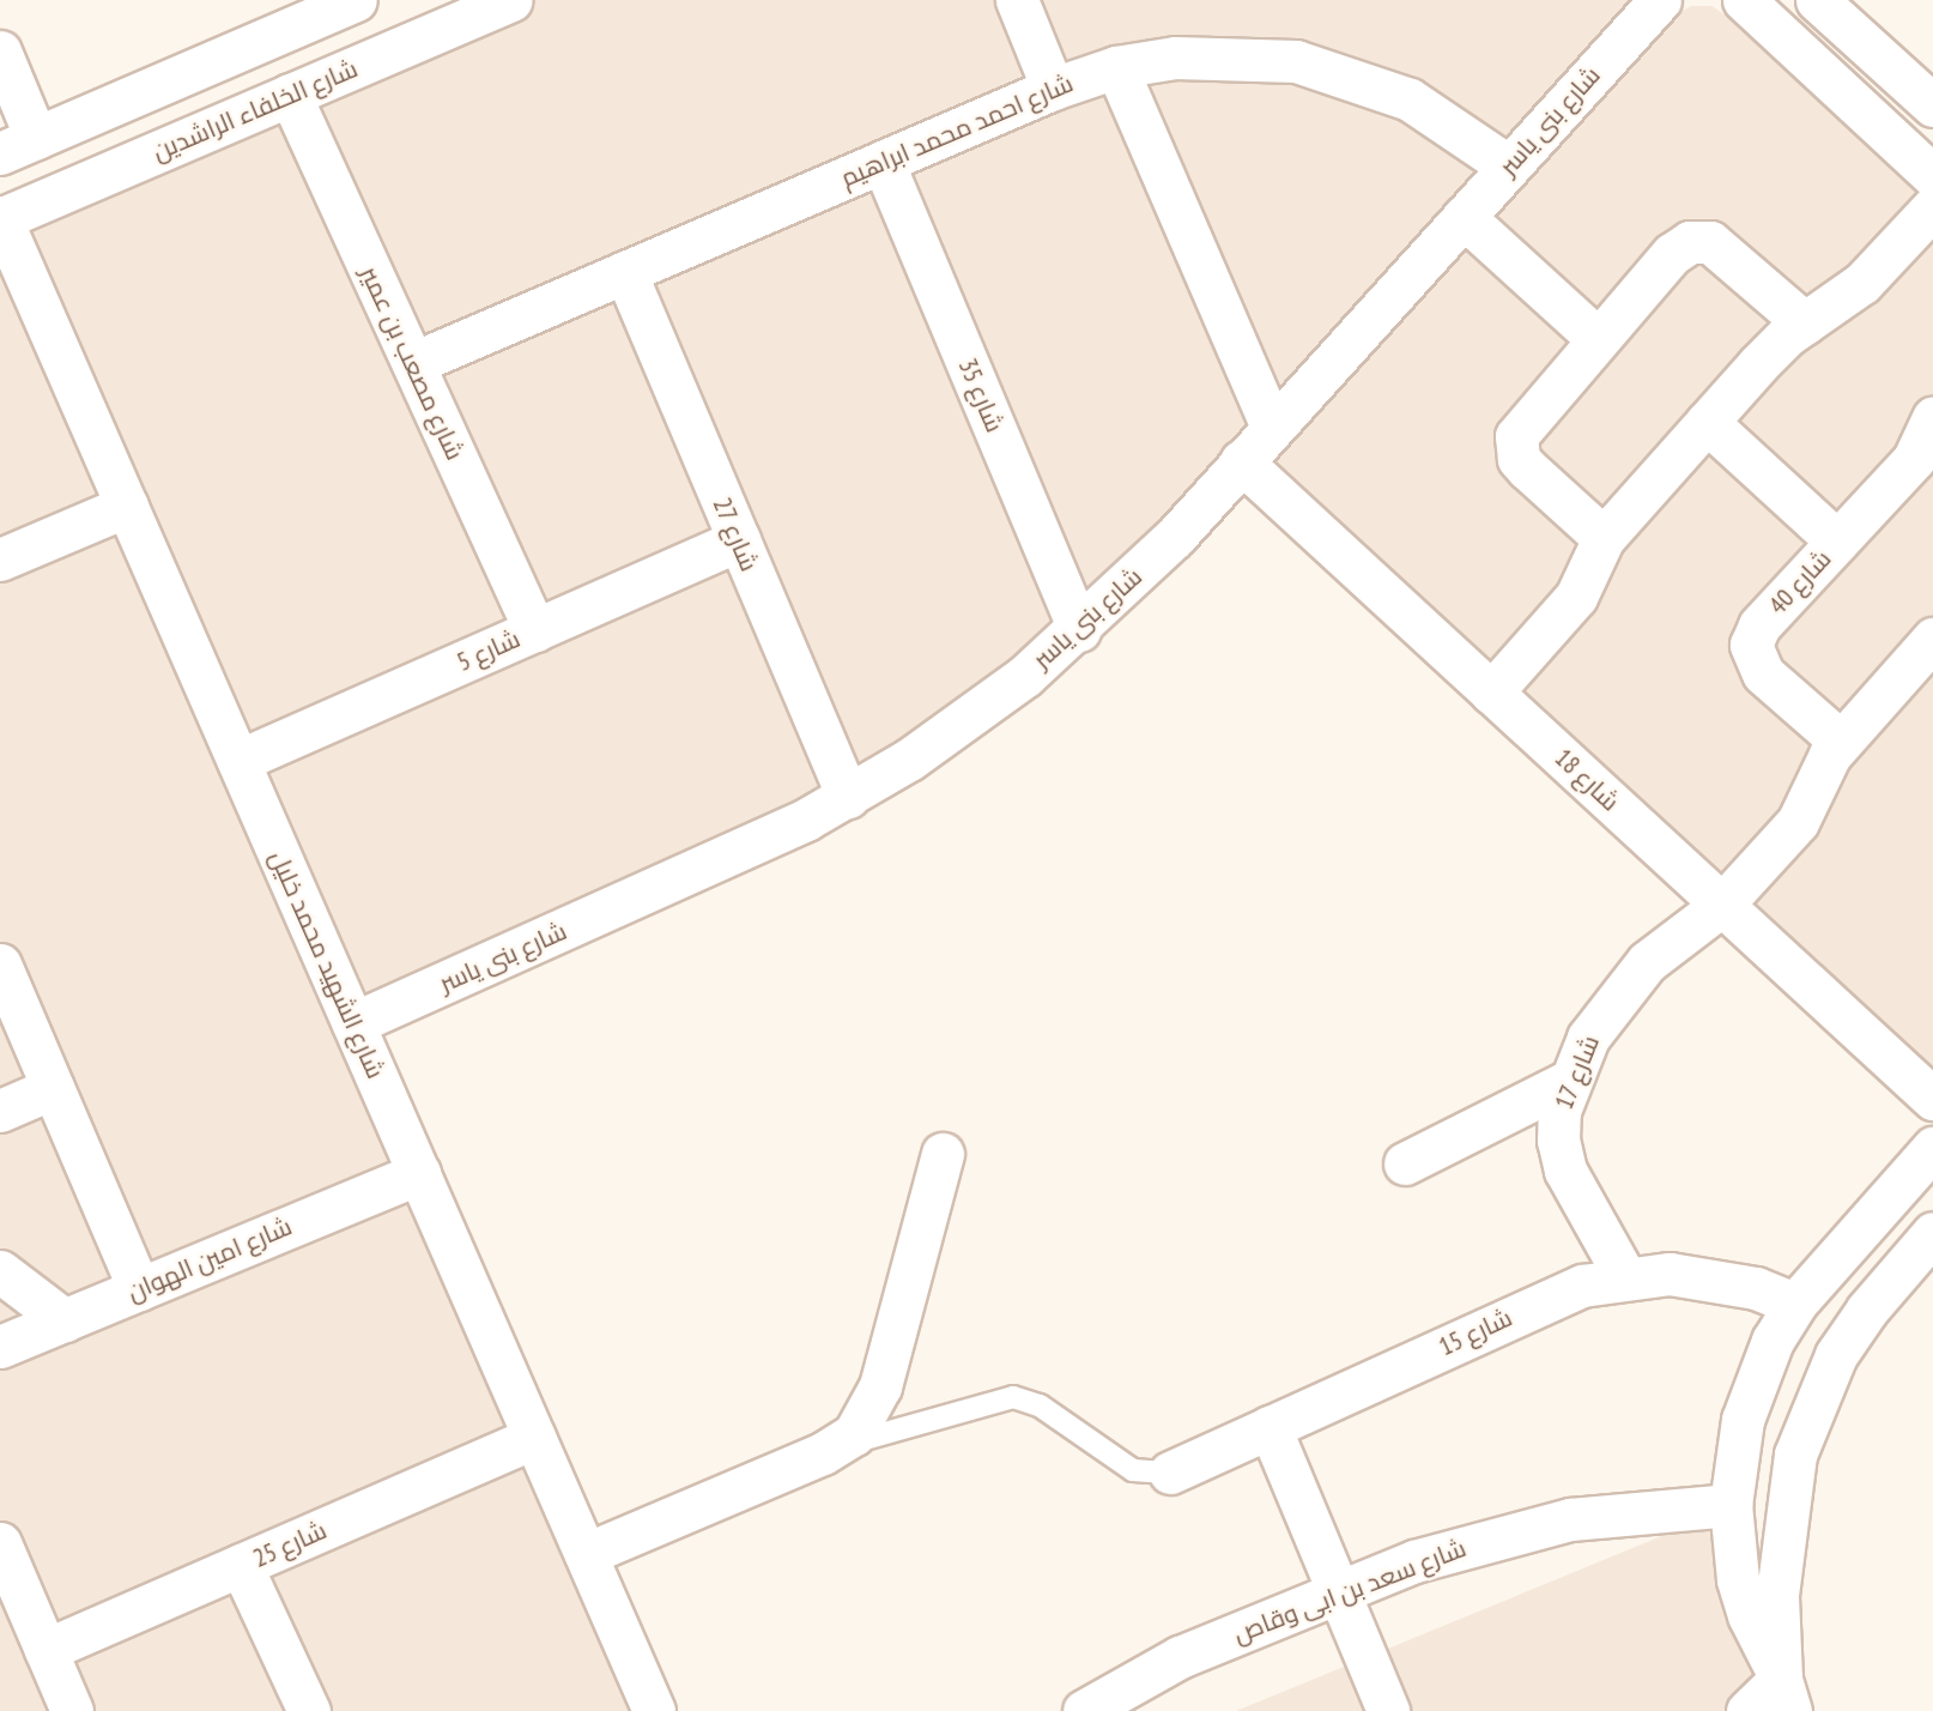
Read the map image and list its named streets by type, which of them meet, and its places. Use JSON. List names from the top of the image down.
{
  "streets": {
    "street": [
      "شارع الخلفاء الراشدين",
      "شارع بنى ياسر",
      "شارع احمد محمد ابراهيم",
      "شارع مصعب بن عمير",
      "شارع 35",
      "شارع 27",
      "شارع 40",
      "شارع 5",
      "شارع 18",
      "شارع الشهيد محمد خليل",
      "شارع 17",
      "شارع امين الهوان",
      "شارع 15",
      "شارع 25",
      "شارع سعد بن ابى وقاص"
    ]
  },
  "crossings": [
    ["شارع الخلفاء الراشدين", "شارع مصعب بن عمير"],
    ["شارع الخلفاء الراشدين", "شارع الشهيد محمد خليل"],
    ["شارع بنى ياسر", "شارع احمد محمد ابراهيم"],
    ["شارع بنى ياسر", "شارع 35"],
    ["شارع بنى ياسر", "شارع 27"],
    ["شارع بنى ياسر", "شارع 18"],
    ["شارع بنى ياسر", "شارع الشهيد محمد خليل"],
    ["شارع احمد محمد ابراهيم", "شارع مصعب بن عمير"],
    ["شارع احمد محمد ابراهيم", "شارع 35"],
    ["شارع احمد محمد ابراهيم", "شارع 27"],
    ["شارع مصعب بن عمير", "شارع 5"],
    ["شارع 27", "شارع 5"],
    ["شارع 40", "شارع 17"],
    ["شارع 5", "شارع الشهيد محمد خليل"],
    ["شارع 18", "شارع 17"],
    ["شارع الشهيد محمد خليل", "شارع امين الهوان"],
    ["شارع الشهيد محمد خليل", "شارع 25"],
    ["شارع 17", "شارع 15"]
  ]
}
